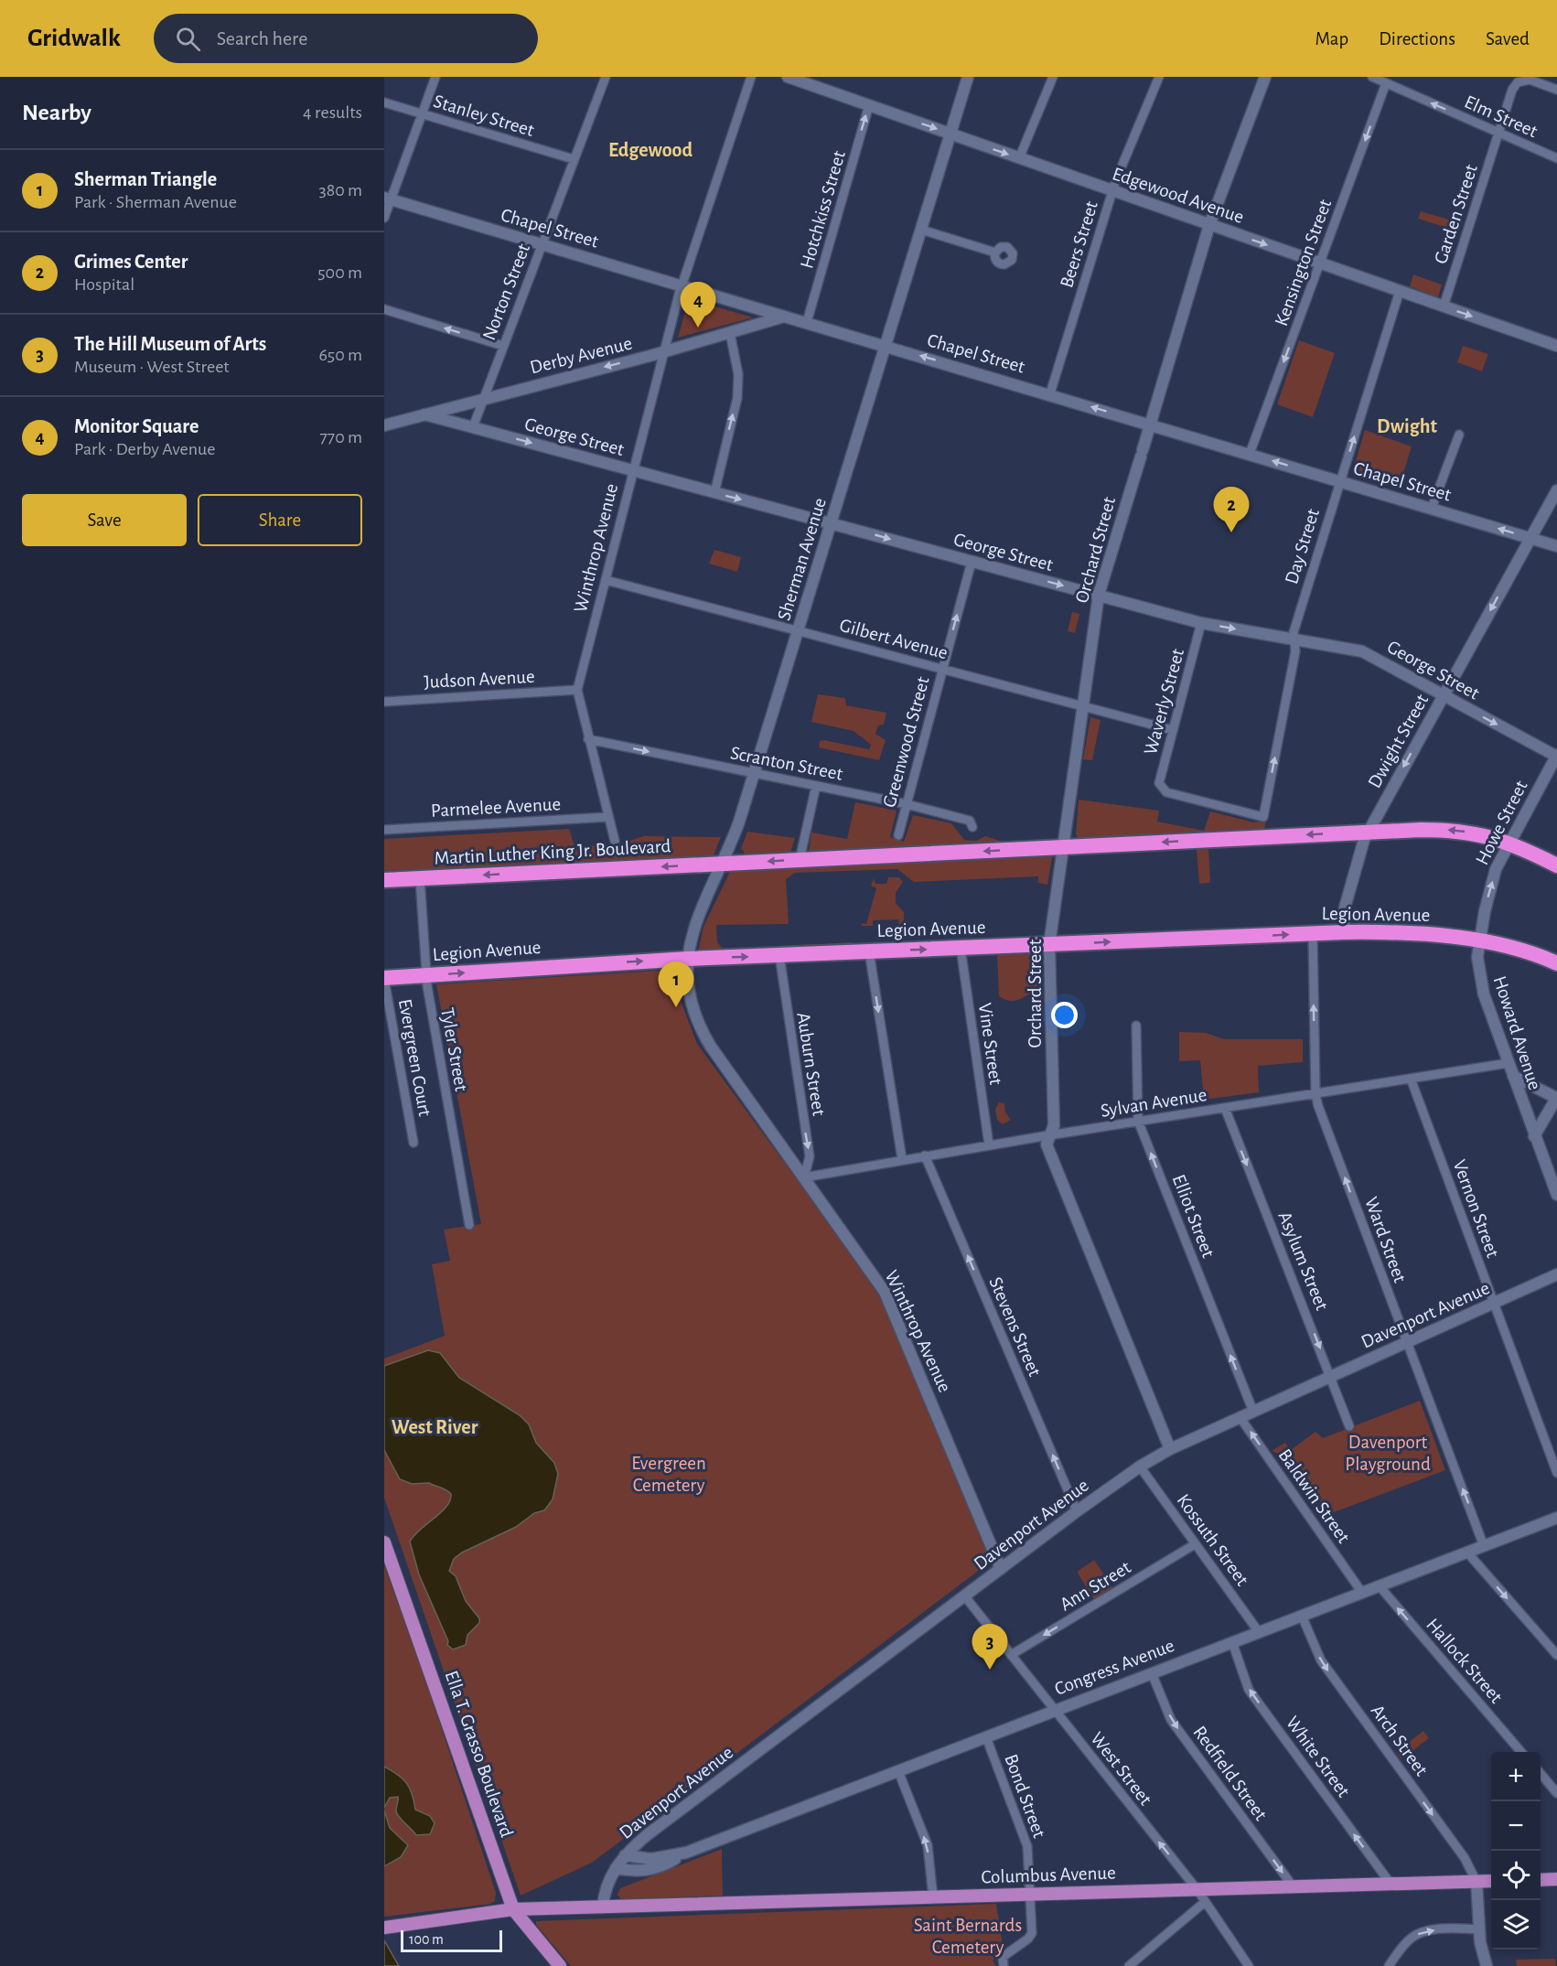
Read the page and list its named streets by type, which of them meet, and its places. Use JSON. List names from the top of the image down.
{
  "streets": {
    "highway": ["Martin Luther King Jr. Boulevard", "Legion Avenue"],
    "main road": [
      "Edgewood Avenue",
      "Chapel Street",
      "Derby Avenue",
      "George Street",
      "Winthrop Avenue",
      "Orchard Street",
      "Sherman Avenue",
      "Dwight Street",
      "Howe Street",
      "Howard Avenue",
      "Davenport Avenue",
      "Congress Avenue",
      "Ella T. Grasso Boulevard",
      "Columbus Avenue"
    ],
    "street": [
      "Stanley Street",
      "Elm Street",
      "Hotchkiss Street",
      "Garden Street",
      "Beers Street",
      "Kensington Street",
      "Norton Street",
      "Day Street",
      "Gilbert Avenue",
      "Judson Avenue",
      "Waverly Street",
      "Greenwood Street",
      "Scranton Street",
      "Parmelee Avenue",
      "Vine Street",
      "Tyler Street",
      "Evergreen Court",
      "Auburn Street",
      "Sylvan Avenue",
      "Vernon Street",
      "Elliot Street",
      "Ward Street",
      "Asylum Street",
      "Stevens Street",
      "Baldwin Street",
      "Kossuth Street",
      "Ann Street",
      "Hallock Street",
      "Arch Street",
      "White Street",
      "West Street",
      "Redfield Street",
      "Bond Street"
    ]
  },
  "crossings": [
    ["Stanley Street", "Norton Street"],
    ["Elm Street", "Garden Street"],
    ["Elm Street", "Kensington Street"],
    ["Edgewood Avenue", "Hotchkiss Street"],
    ["Edgewood Avenue", "Garden Street"],
    ["Edgewood Avenue", "Beers Street"],
    ["Edgewood Avenue", "Kensington Street"],
    ["Edgewood Avenue", "Day Street"],
    ["Edgewood Avenue", "Orchard Street"],
    ["Edgewood Avenue", "Sherman Avenue"],
    ["Hotchkiss Street", "Chapel Street"],
    ["Chapel Street", "Beers Street"],
    ["Chapel Street", "Kensington Street"],
    ["Chapel Street", "Norton Street"],
    ["Chapel Street", "Derby Avenue"],
    ["Chapel Street", "Day Street"],
    ["Chapel Street", "Winthrop Avenue"],
    ["Chapel Street", "Orchard Street"],
    ["Chapel Street", "Sherman Avenue"],
    ["Chapel Street", "Dwight Street"],
    ["Norton Street", "Derby Avenue"],
    ["Norton Street", "George Street"],
    ["Derby Avenue", "George Street"],
    ["Derby Avenue", "Winthrop Avenue"],
    ["George Street", "Day Street"],
    ["George Street", "Winthrop Avenue"],
    ["George Street", "Orchard Street"],
    ["George Street", "Sherman Avenue"],
    ["George Street", "Waverly Street"],
    ["George Street", "Dwight Street"],
    ["George Street", "Greenwood Street"],
    ["George Street", "Howe Street"],
    ["Day Street", "Waverly Street"],
    ["Winthrop Avenue", "Sherman Avenue"],
    ["Winthrop Avenue", "Gilbert Avenue"],
    ["Winthrop Avenue", "Judson Avenue"],
    ["Winthrop Avenue", "Scranton Street"],
    ["Winthrop Avenue", "Parmelee Avenue"],
    ["Winthrop Avenue", "Auburn Street"],
    ["Winthrop Avenue", "Sylvan Avenue"],
    ["Winthrop Avenue", "Davenport Avenue"],
    ["Orchard Street", "Gilbert Avenue"],
    ["Orchard Street", "Martin Luther King Jr. Boulevard"],
    ["Orchard Street", "Legion Avenue"],
    ["Orchard Street", "Sylvan Avenue"],
    ["Orchard Street", "Davenport Avenue"],
    ["Sherman Avenue", "Gilbert Avenue"],
    ["Sherman Avenue", "Scranton Street"],
    ["Sherman Avenue", "Martin Luther King Jr. Boulevard"],
    ["Sherman Avenue", "Legion Avenue"],
    ["Gilbert Avenue", "Waverly Street"],
    ["Gilbert Avenue", "Greenwood Street"],
    ["Dwight Street", "Martin Luther King Jr. Boulevard"],
    ["Dwight Street", "Legion Avenue"],
    ["Greenwood Street", "Scranton Street"],
    ["Howe Street", "Martin Luther King Jr. Boulevard"],
    ["Howe Street", "Legion Avenue"],
    ["Howe Street", "Howard Avenue"],
    ["Martin Luther King Jr. Boulevard", "Tyler Street"],
    ["Legion Avenue", "Howard Avenue"],
    ["Legion Avenue", "Vine Street"],
    ["Legion Avenue", "Tyler Street"],
    ["Legion Avenue", "Evergreen Court"],
    ["Legion Avenue", "Auburn Street"],
    ["Legion Avenue", "Ward Street"],
    ["Howard Avenue", "Sylvan Avenue"],
    ["Vine Street", "Sylvan Avenue"],
    ["Auburn Street", "Sylvan Avenue"],
    ["Sylvan Avenue", "Vernon Street"],
    ["Sylvan Avenue", "Elliot Street"],
    ["Sylvan Avenue", "Ward Street"],
    ["Sylvan Avenue", "Asylum Street"],
    ["Sylvan Avenue", "Stevens Street"],
    ["Vernon Street", "Davenport Avenue"],
    ["Elliot Street", "Davenport Avenue"],
    ["Ward Street", "Davenport Avenue"],
    ["Ward Street", "Congress Avenue"],
    ["Asylum Street", "Davenport Avenue"],
    ["Davenport Avenue", "Stevens Street"],
    ["Davenport Avenue", "Baldwin Street"],
    ["Davenport Avenue", "Kossuth Street"],
    ["Davenport Avenue", "Congress Avenue"],
    ["Davenport Avenue", "West Street"],
    ["Davenport Avenue", "Columbus Avenue"],
    ["Baldwin Street", "Congress Avenue"],
    ["Kossuth Street", "Ann Street"],
    ["Kossuth Street", "Congress Avenue"],
    ["Ann Street", "West Street"],
    ["Hallock Street", "Congress Avenue"],
    ["Congress Avenue", "Arch Street"],
    ["Congress Avenue", "White Street"],
    ["Congress Avenue", "West Street"],
    ["Congress Avenue", "Redfield Street"],
    ["Congress Avenue", "Bond Street"],
    ["Arch Street", "Columbus Avenue"],
    ["White Street", "Columbus Avenue"],
    ["West Street", "Columbus Avenue"],
    ["Redfield Street", "Columbus Avenue"],
    ["Bond Street", "Columbus Avenue"]
  ],
  "one_way": [
    "Elm Street",
    "Edgewood Avenue",
    "Hotchkiss Street",
    "Chapel Street",
    "Kensington Street",
    "Derby Avenue",
    "George Street",
    "Day Street",
    "Dwight Street",
    "Greenwood Street",
    "Scranton Street",
    "Howe Street",
    "Martin Luther King Jr. Boulevard",
    "Legion Avenue",
    "Auburn Street",
    "Elliot Street",
    "Ward Street",
    "Asylum Street",
    "Stevens Street",
    "Baldwin Street",
    "Ann Street",
    "Hallock Street",
    "Arch Street",
    "White Street",
    "West Street",
    "Redfield Street"
  ],
  "districts": ["Edgewood", "Dwight", "West River"],
  "parks": ["Davenport Playground", "Evergreen Cemetery", "Saint Bernards Cemetery"],
  "scale_bar": "100 m",
  "page": {
    "header": "Gridwalk",
    "search": "Search here",
    "nav": ["Map", "Directions", "Saved"],
    "heading": ["Nearby", "4 results"],
    "list": [
      {
        "mark": "1",
        "name": "Sherman Triangle",
        "note": "Park · Sherman Avenue",
        "value": "380 m"
      },
      {
        "mark": "2",
        "name": "Grimes Center",
        "note": "Hospital",
        "value": "500 m"
      },
      {
        "mark": "3",
        "name": "The Hill Museum of Arts",
        "note": "Museum · West Street",
        "value": "650 m"
      },
      {
        "mark": "4",
        "name": "Monitor Square",
        "note": "Park · Derby Avenue",
        "value": "770 m"
      }
    ],
    "pins": [
      "4",
      "2",
      "1",
      "3"
    ],
    "buttons": ["Save", "Share"],
    "map_buttons": ["+", "−"],
    "scale": "100 m"
  }
}
